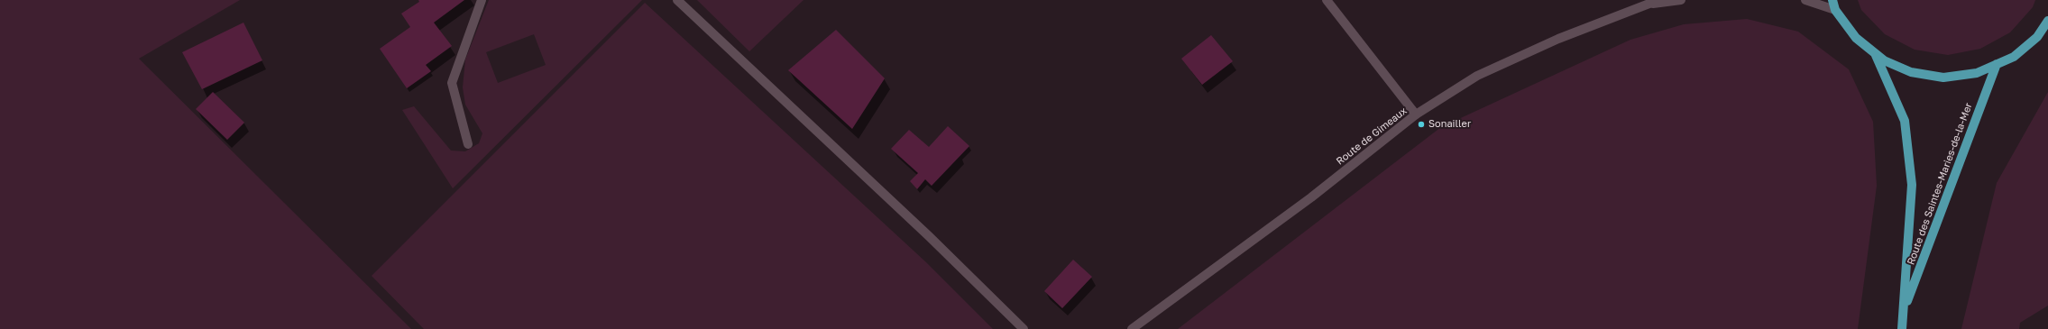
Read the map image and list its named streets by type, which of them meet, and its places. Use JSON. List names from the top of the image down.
{
  "streets": {
    "main road": ["Route des Saintes-Maries-de-la-Mer"],
    "street": ["Route de Gimeaux"]
  },
  "places": ["Sonailler"]
}
